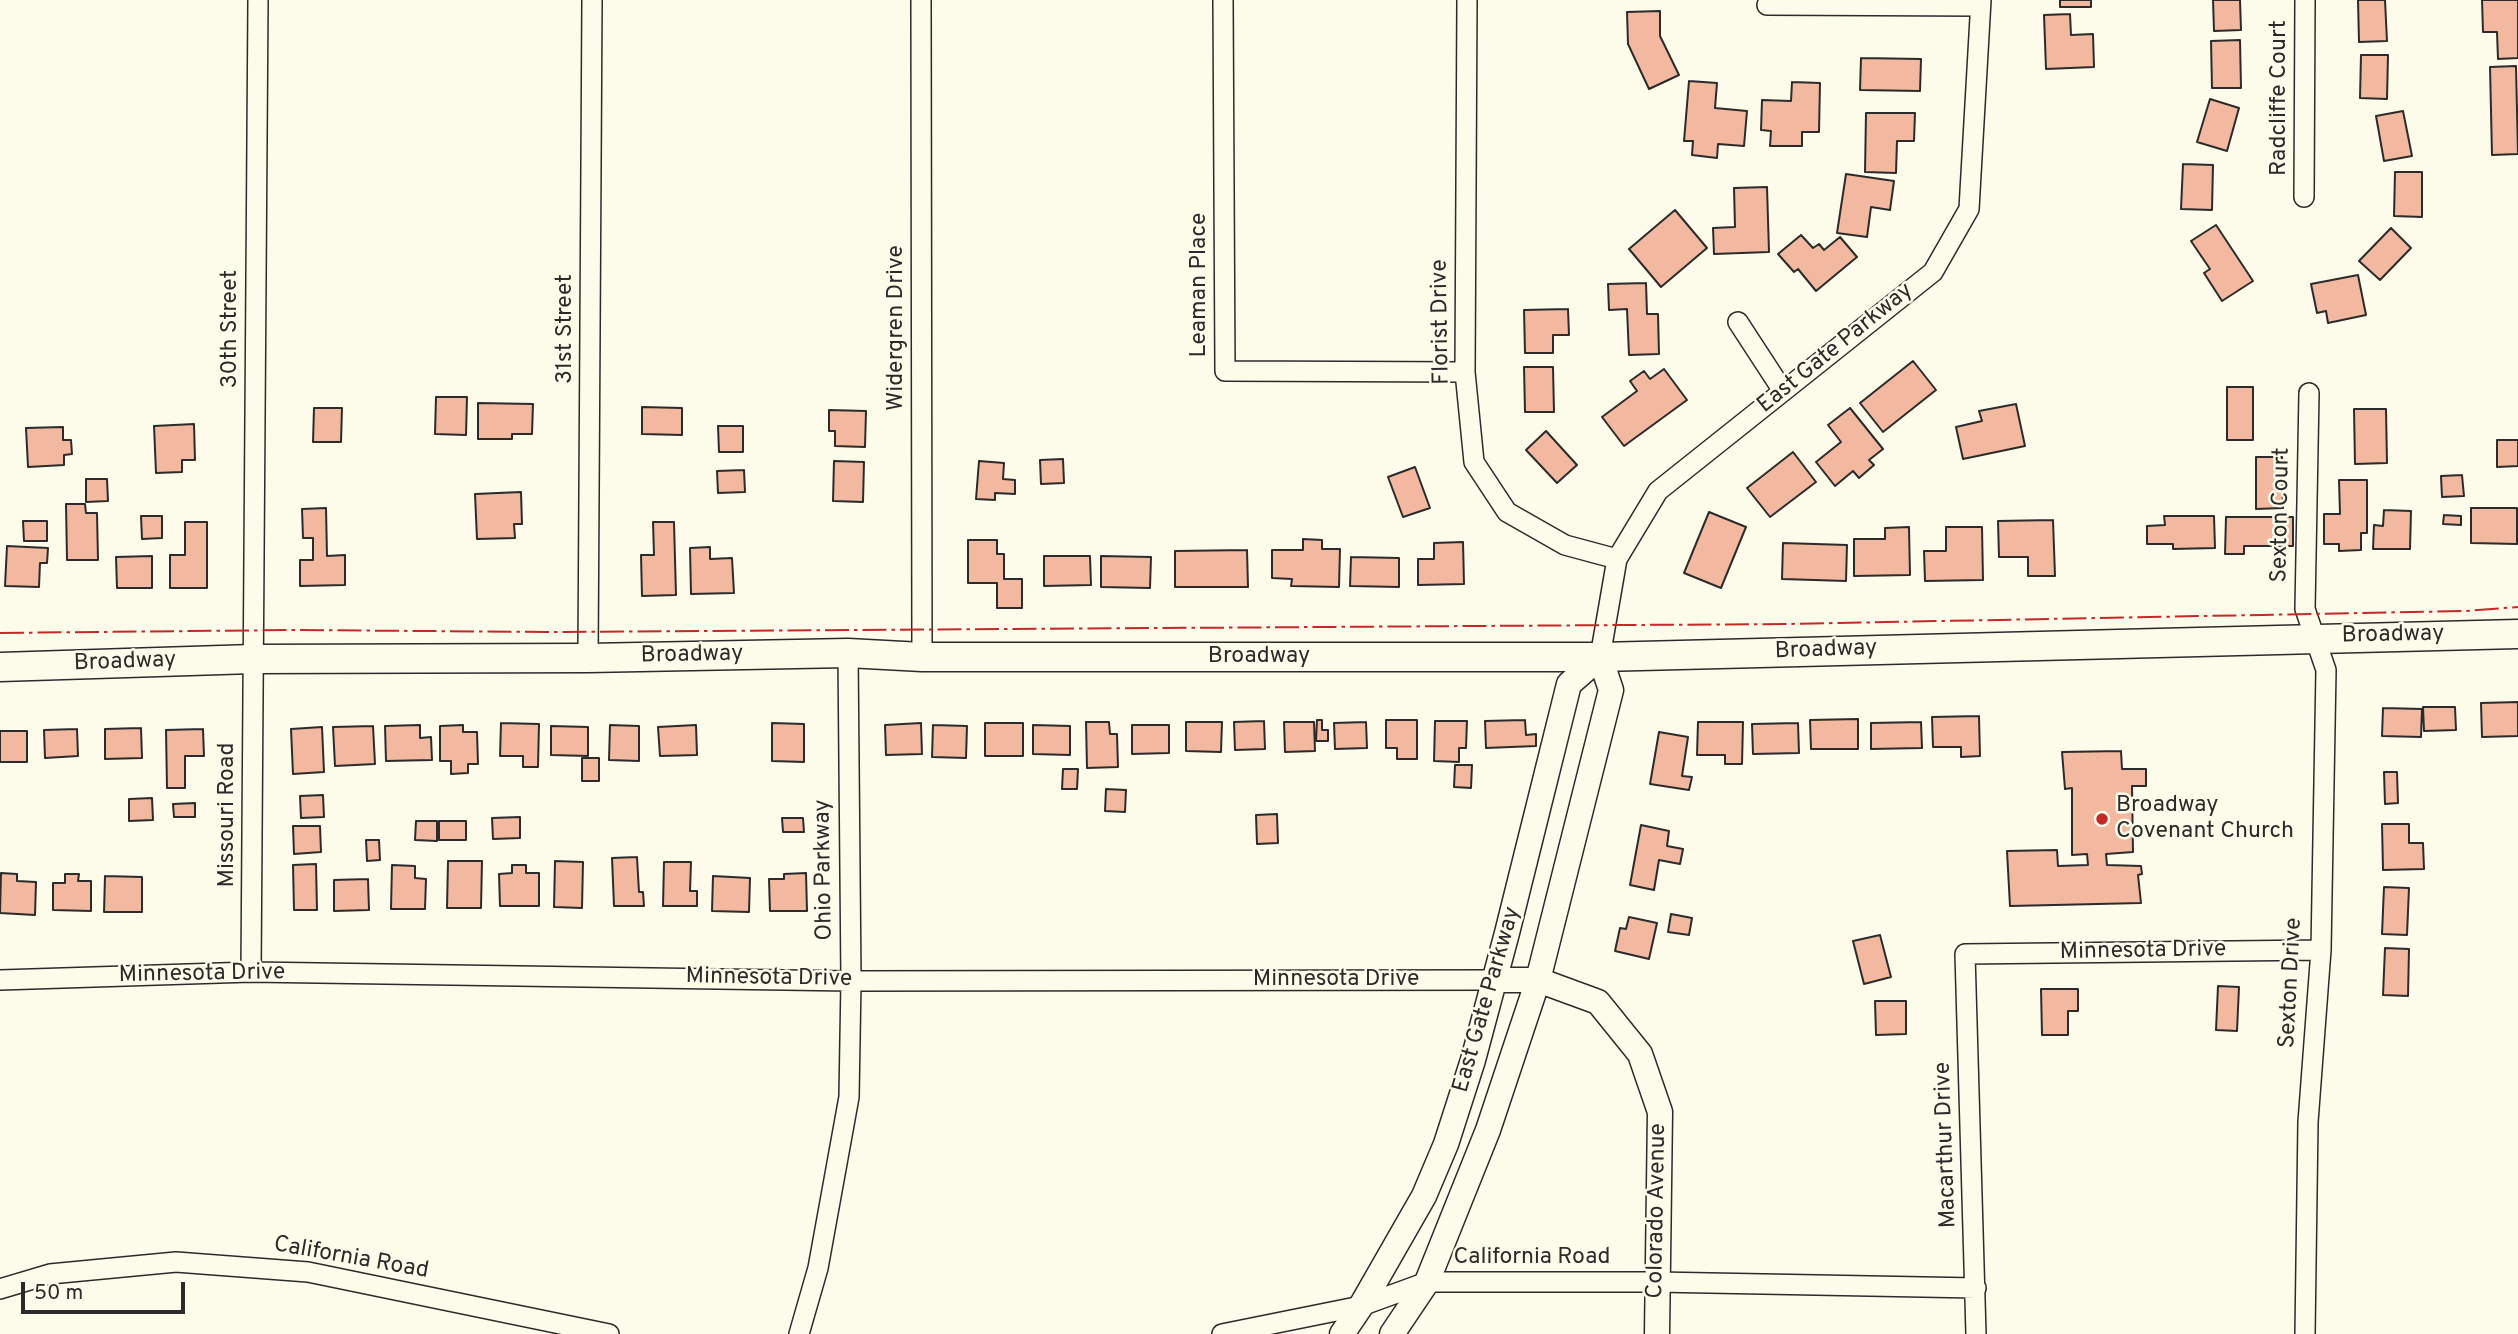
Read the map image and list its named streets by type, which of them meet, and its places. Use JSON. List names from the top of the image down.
{
  "streets": {
    "main road": ["Broadway"],
    "street": [
      "Radcliffe Court",
      "Leaman Place",
      "Florist Drive",
      "Widergren Drive",
      "30th Street",
      "31st Street",
      "East Gate Parkway",
      "Sexton Court",
      "Missouri Road",
      "Ohio Parkway",
      "Minnesota Drive",
      "Sexton Drive",
      "Macarthur Drive",
      "Colorado Avenue",
      "California Road"
    ]
  },
  "crossings": [
    ["Leaman Place", "Florist Drive"],
    ["Florist Drive", "East Gate Parkway"],
    ["Widergren Drive", "Broadway"],
    ["30th Street", "Broadway"],
    ["30th Street", "Missouri Road"],
    ["31st Street", "Broadway"],
    ["East Gate Parkway", "Broadway"],
    ["East Gate Parkway", "Minnesota Drive"],
    ["East Gate Parkway", "Colorado Avenue"],
    ["East Gate Parkway", "California Road"],
    ["Sexton Court", "Broadway"],
    ["Sexton Court", "Sexton Drive"],
    ["Broadway", "Missouri Road"],
    ["Broadway", "Ohio Parkway"],
    ["Broadway", "Sexton Drive"],
    ["Missouri Road", "Minnesota Drive"],
    ["Ohio Parkway", "Minnesota Drive"],
    ["Minnesota Drive", "Sexton Drive"],
    ["Minnesota Drive", "Macarthur Drive"],
    ["Minnesota Drive", "Colorado Avenue"],
    ["Macarthur Drive", "California Road"],
    ["Colorado Avenue", "California Road"]
  ],
  "places": ["Broadway Covenant Church"],
  "scale_bar": "50 m"
}
